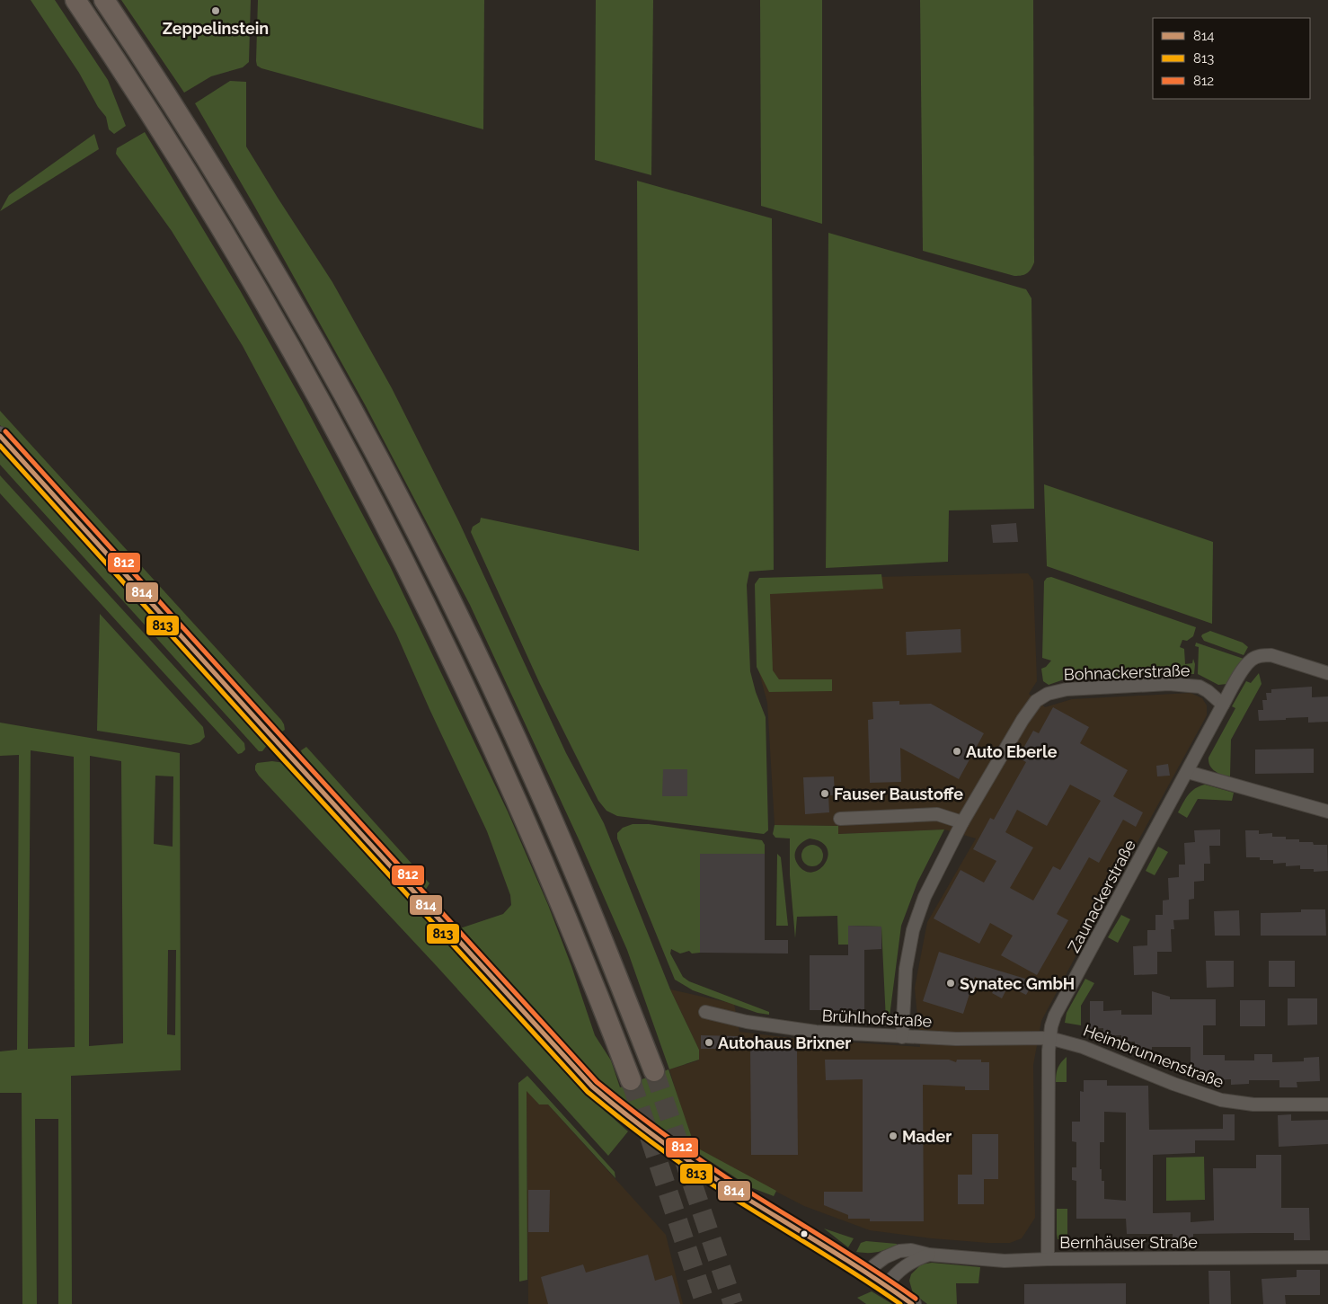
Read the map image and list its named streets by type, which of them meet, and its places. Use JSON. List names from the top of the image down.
{
  "streets": {
    "street": [
      "Bohnackerstraße",
      "Zaunackerstraße",
      "Brühlhofstraße",
      "Heimbrunnenstraße",
      "Bernhäuser Straße"
    ]
  },
  "crossings": [
    ["Bohnackerstraße", "Zaunackerstraße"],
    ["Bohnackerstraße", "Brühlhofstraße"],
    ["Zaunackerstraße", "Brühlhofstraße"],
    ["Zaunackerstraße", "Heimbrunnenstraße"],
    ["Zaunackerstraße", "Bernhäuser Straße"],
    ["Brühlhofstraße", "Heimbrunnenstraße"]
  ],
  "places": [
    "Zeppelinstein",
    "Auto Eberle",
    "Fauser Baustoffe",
    "Synatec GmbH",
    "Autohaus Brixner",
    "Mader"
  ],
  "lines": ["transit line 812", "transit line 814", "transit line 813"],
  "legend": ["814", "813", "812"]
}
